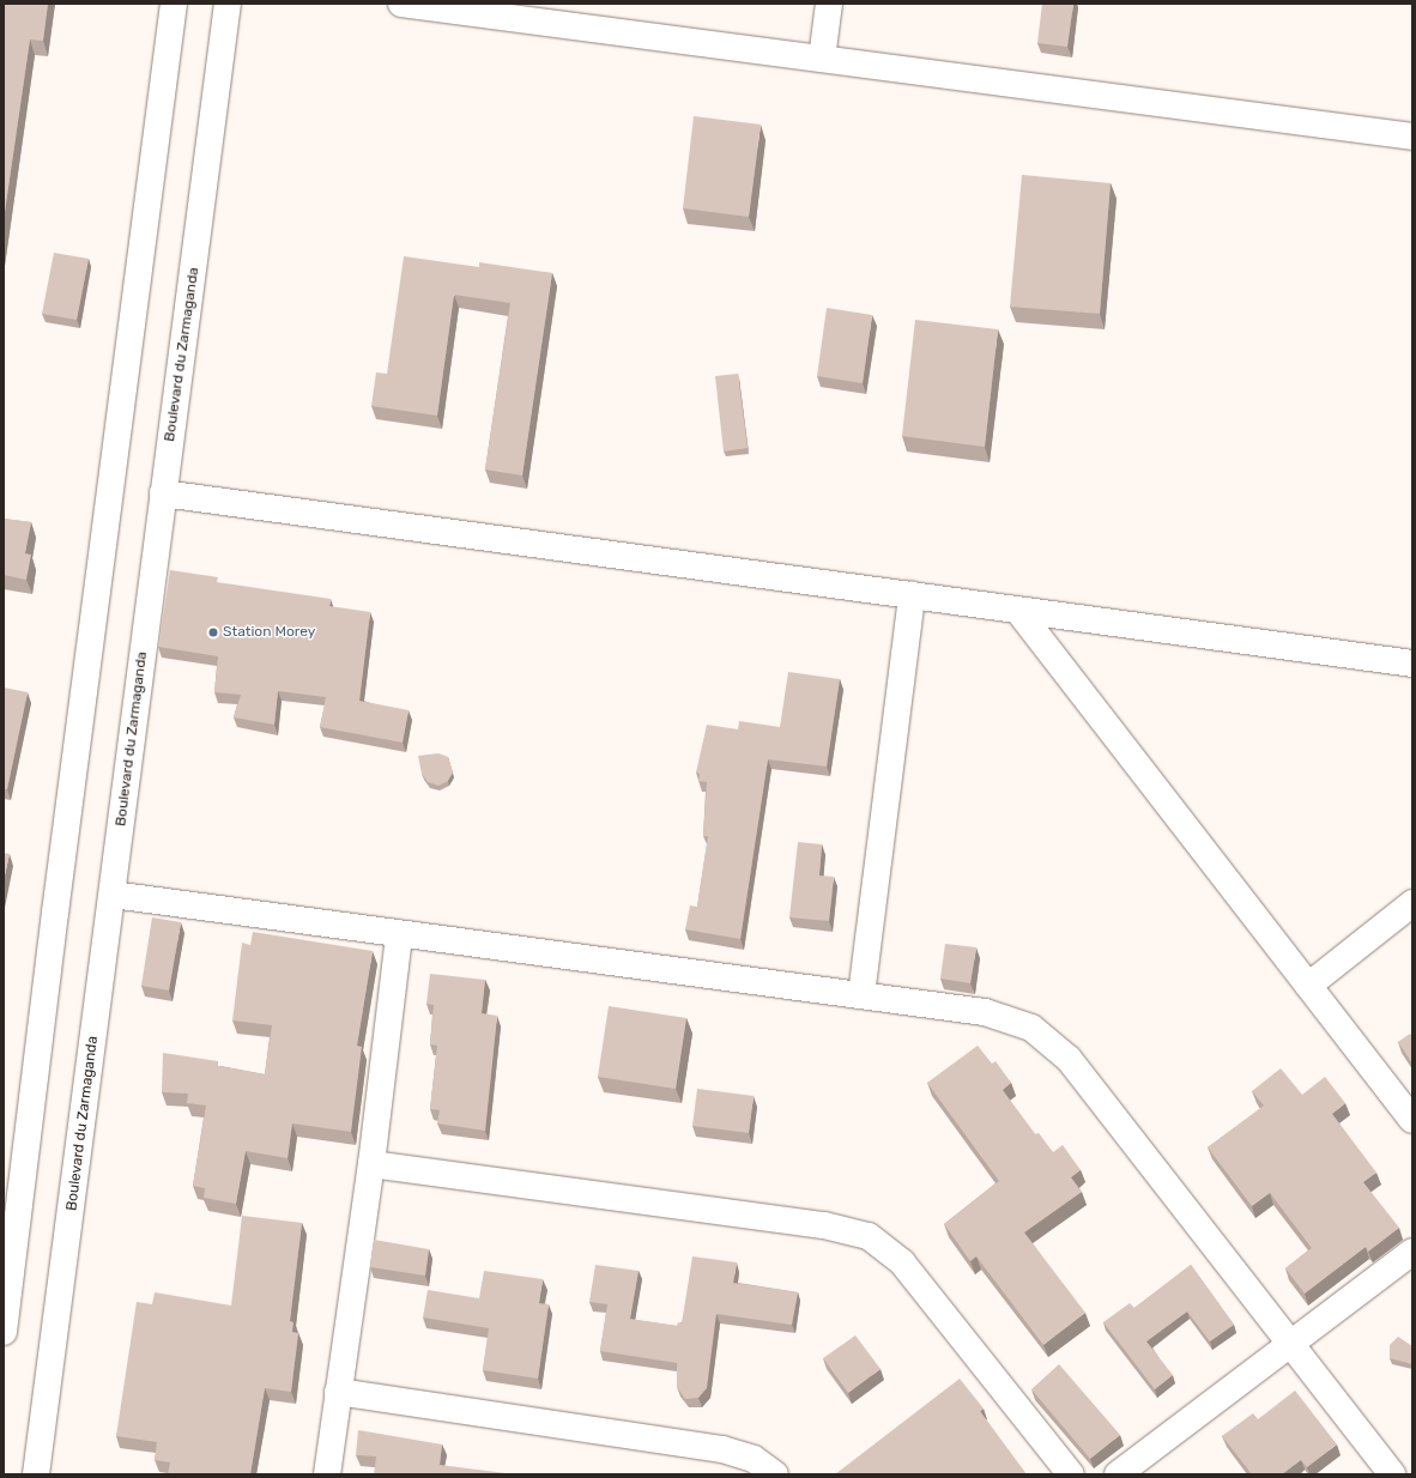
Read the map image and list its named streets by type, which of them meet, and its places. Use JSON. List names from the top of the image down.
{
  "streets": {
    "street": ["Boulevard du Zarmaganda"]
  },
  "places": ["Station Morey"]
}
